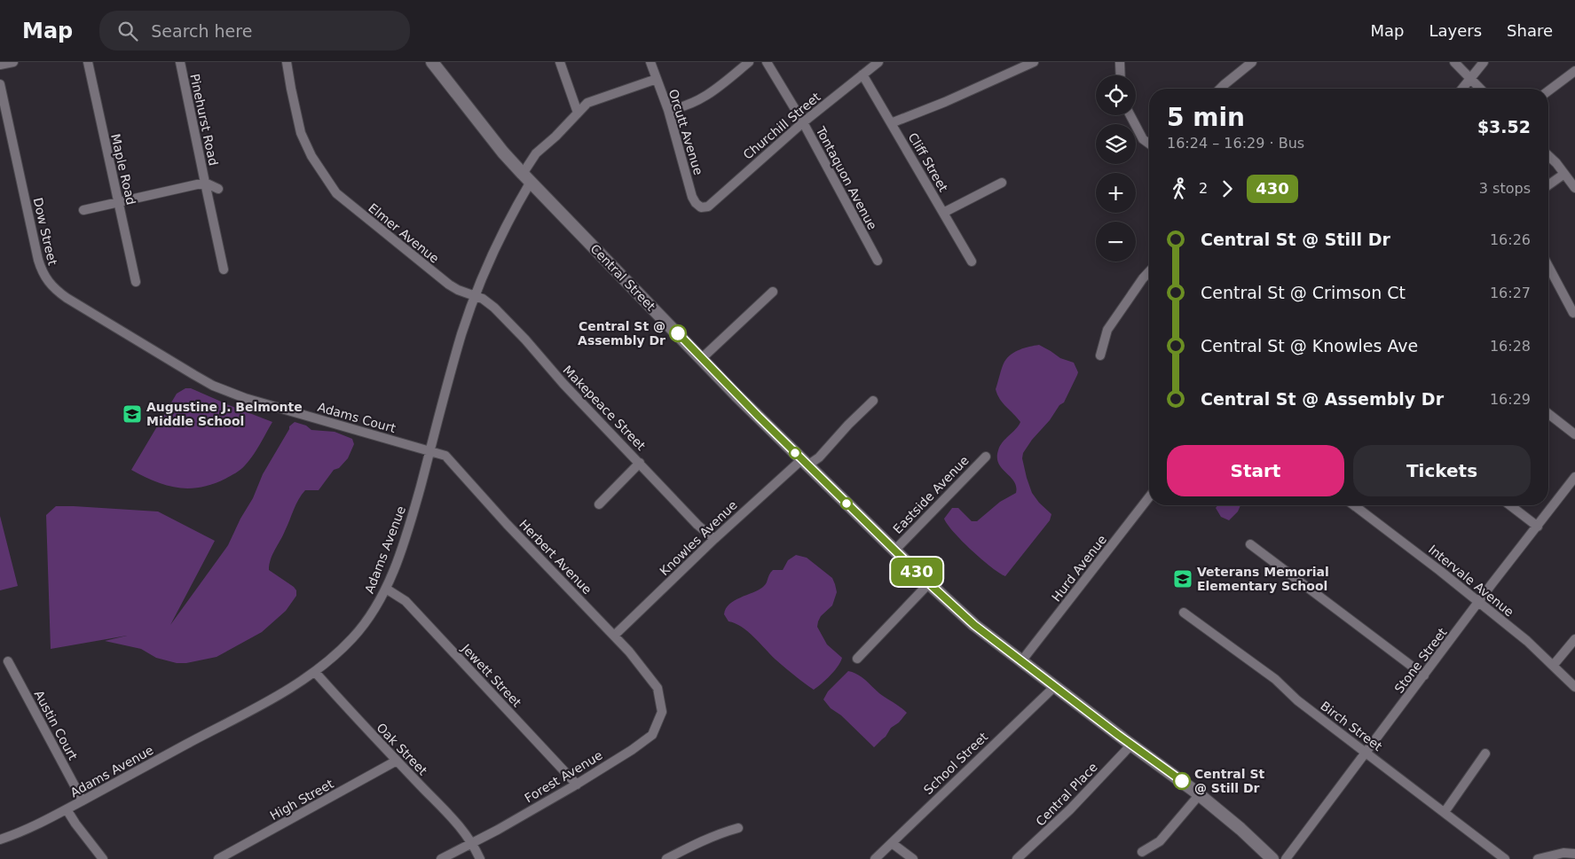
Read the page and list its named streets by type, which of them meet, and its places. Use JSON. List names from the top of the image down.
{
  "streets": {
    "main road": ["Central Street"],
    "street": [
      "Pinehurst Road",
      "Churchill Street",
      "Orcutt Avenue",
      "Cliff Street",
      "Maple Road",
      "Tontaquon Avenue",
      "Dow Street",
      "Elmer Avenue",
      "Makepeace Street",
      "Adams Court",
      "Eastside Avenue",
      "Knowles Avenue",
      "Adams Avenue",
      "Herbert Avenue",
      "Hurd Avenue",
      "Intervale Avenue",
      "Stone Street",
      "Jewett Street",
      "Austin Court",
      "Birch Street",
      "Oak Street",
      "School Street",
      "Forest Avenue",
      "Central Place",
      "High Street"
    ]
  },
  "crossings": [
    ["Churchill Street", "Orcutt Avenue"],
    ["Churchill Street", "Cliff Street"],
    ["Churchill Street", "Tontaquon Avenue"],
    ["Orcutt Avenue", "Adams Avenue"],
    ["Dow Street", "Adams Court"],
    ["Elmer Avenue", "Makepeace Street"],
    ["Elmer Avenue", "Adams Avenue"],
    ["Central Street", "Eastside Avenue"],
    ["Central Street", "Knowles Avenue"],
    ["Central Street", "Adams Avenue"],
    ["Central Street", "Hurd Avenue"],
    ["Central Street", "School Street"],
    ["Central Street", "Central Place"],
    ["Makepeace Street", "Knowles Avenue"],
    ["Makepeace Street", "Adams Avenue"],
    ["Adams Court", "Adams Avenue"],
    ["Adams Court", "Herbert Avenue"],
    ["Knowles Avenue", "Herbert Avenue"],
    ["Adams Avenue", "Herbert Avenue"],
    ["Adams Avenue", "Jewett Street"],
    ["Adams Avenue", "Austin Court"],
    ["Adams Avenue", "Oak Street"],
    ["Herbert Avenue", "Forest Avenue"],
    ["Intervale Avenue", "Stone Street"],
    ["Stone Street", "Birch Street"],
    ["Jewett Street", "Forest Avenue"],
    ["Oak Street", "Forest Avenue"],
    ["Oak Street", "High Street"]
  ],
  "places": {
    "other": ["Central St @ Assembly Dr", "Central St @ Still Dr"],
    "school or university": ["Augustine J. Belmonte Middle School", "Veterans Memorial Elementary School"]
  },
  "lines": ["bus line 430"],
  "page": {
    "header": "Map",
    "search": "Search here",
    "nav": ["Map", "Layers", "Share"],
    "on_map": "430",
    "map_buttons": ["+", "−"],
    "heading": ["5 min", "16:24 – 16:29 · Bus", "$3.52"],
    "legs": ["2", "430", "3 stops"],
    "list": [
      {
        "name": "Central St @ Still Dr",
        "value": "16:26"
      },
      {
        "name": "Central St @ Crimson Ct",
        "value": "16:27"
      },
      {
        "name": "Central St @ Knowles Ave",
        "value": "16:28"
      },
      {
        "name": "Central St @ Assembly Dr",
        "value": "16:29"
      }
    ],
    "buttons": ["Start", "Tickets"]
  }
}
